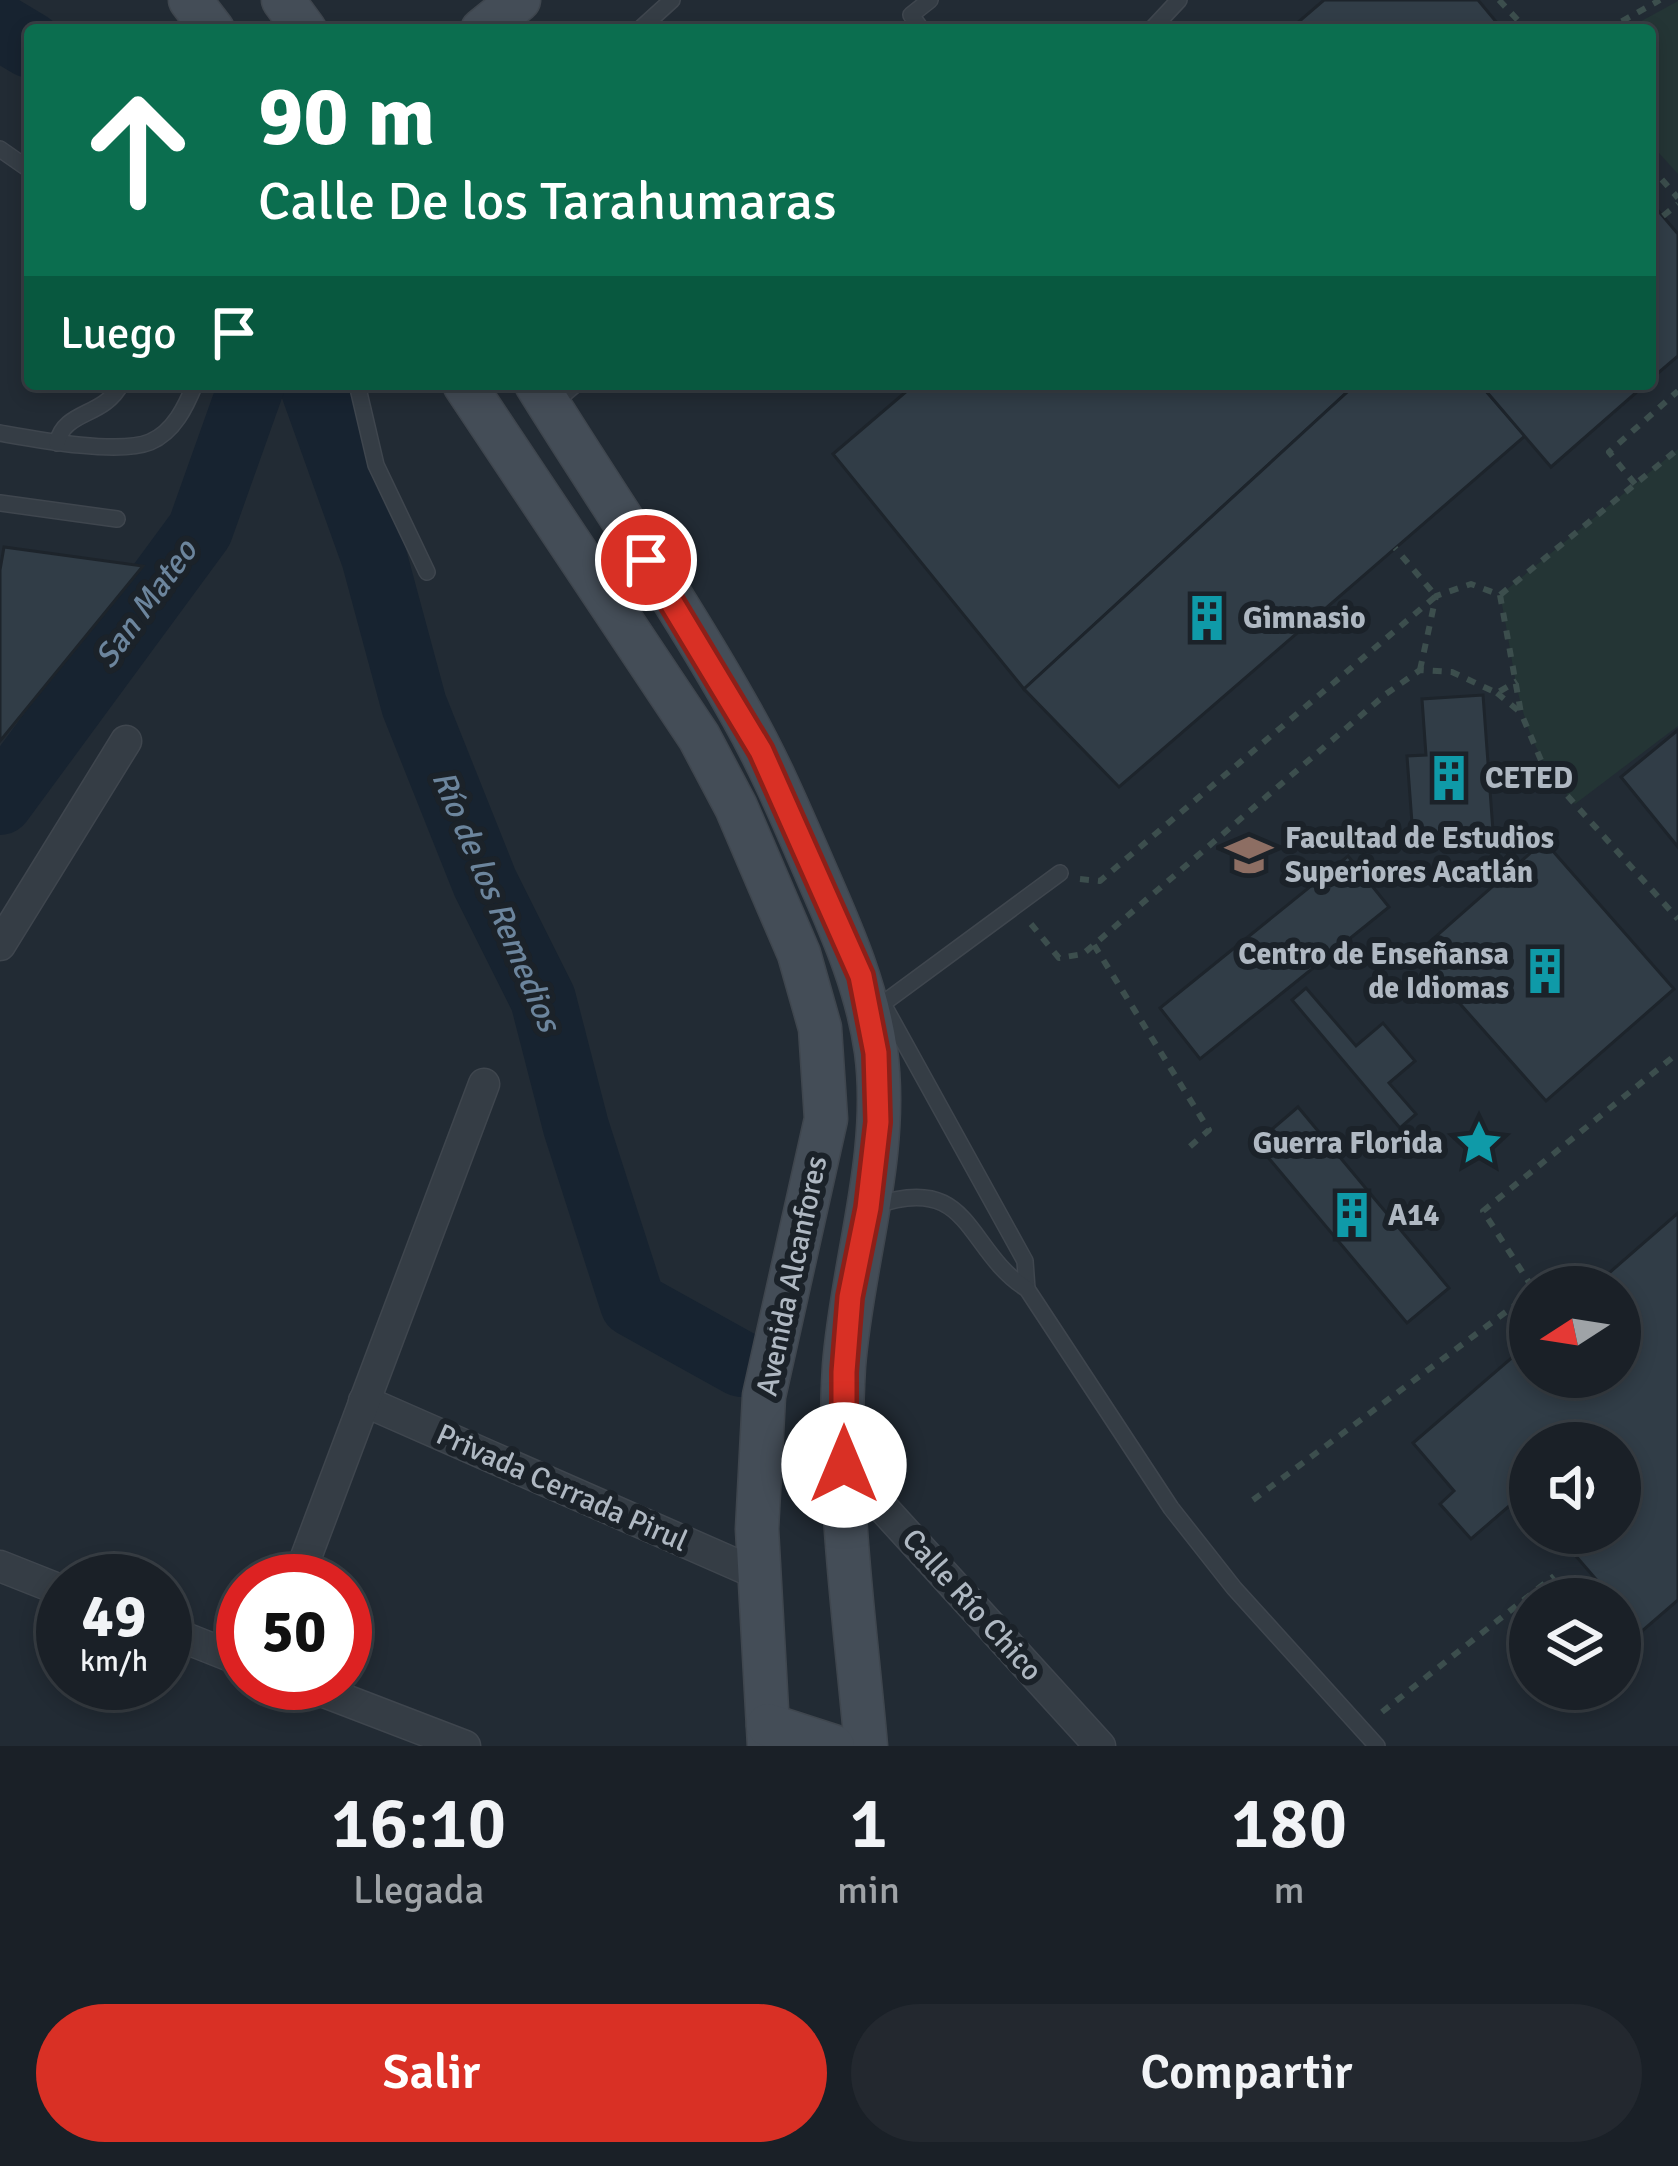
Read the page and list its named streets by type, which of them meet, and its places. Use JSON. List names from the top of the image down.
{
  "streets": {
    "main road": ["Avenida Alcanfores"],
    "street": ["Privada Cerrada Pirul", "Calle Río Chico"]
  },
  "crossings": [
    ["Avenida Alcanfores", "Privada Cerrada Pirul"],
    ["Avenida Alcanfores", "Calle Río Chico"]
  ],
  "water": ["San Mateo", "Río de los Remedios"],
  "places": {
    "building": [
      "Gimnasio",
      "CETED",
      "Centro de Enseñansa de Idiomas",
      "A14"
    ],
    "school or university": ["Facultad de Estudios Superiores Acatlán"],
    "place": ["Guerra Florida"]
  },
  "north": "left",
  "page": {
    "turn": ["90 m", "Calle De los Tarahumaras"],
    "then": "Luego",
    "speed": "49 km/h",
    "limit": "50",
    "eta": [
      "16:10",
      "Llegada",
      "1",
      "min",
      "180",
      "m"
    ],
    "buttons": ["Salir", "Compartir"]
  }
}
